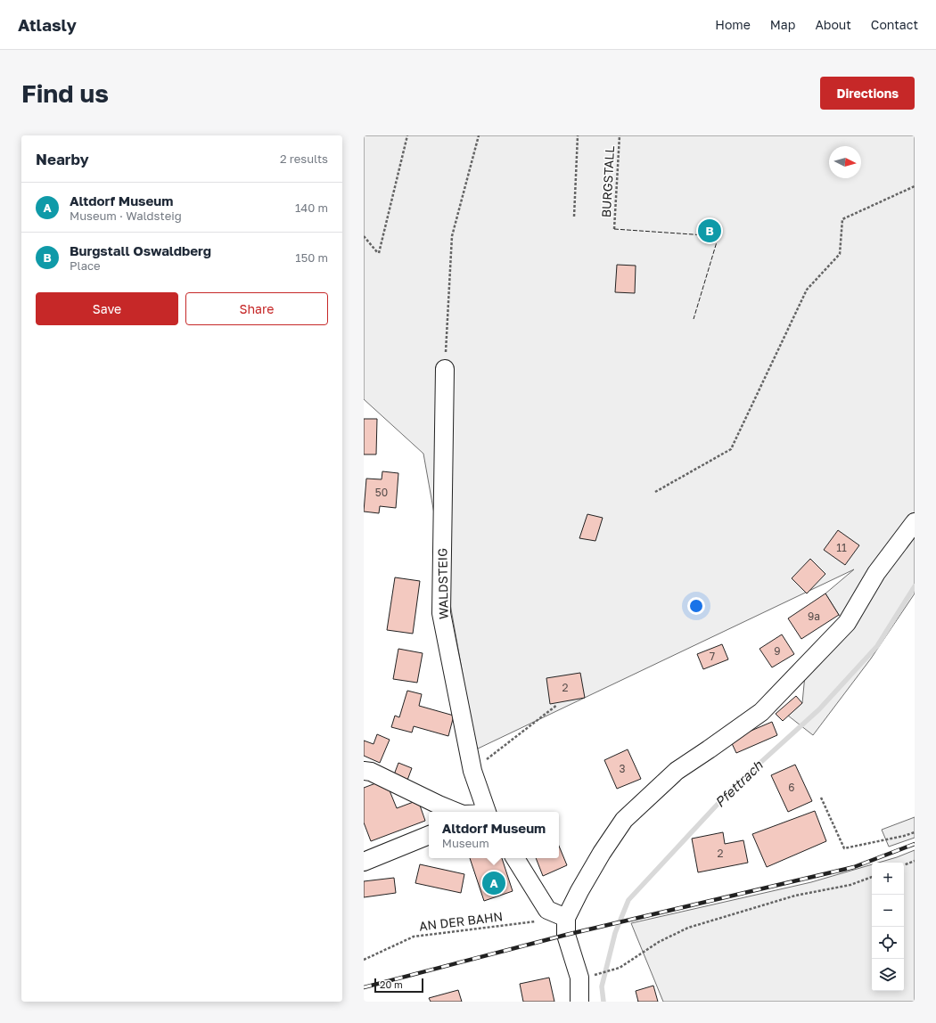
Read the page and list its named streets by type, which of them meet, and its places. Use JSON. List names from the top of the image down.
{
  "streets": {
    "street": ["WALDSTEIG"],
    "path": ["BURGSTALL", "AN DER BAHN"]
  },
  "water": ["Pfettrach"],
  "house_numbers": [
    "50",
    "11",
    "9a",
    "9",
    "7",
    "2",
    "3",
    "6",
    "2"
  ],
  "scale_bar": "20 m",
  "north": "right",
  "page": {
    "header": "Atlasly",
    "nav": [
      "Home",
      "Map",
      "About",
      "Contact"
    ],
    "buttons": [
      "Directions",
      ["Save", "Share"]
    ],
    "title": "Find us",
    "heading": ["Nearby", "2 results"],
    "list": [
      {
        "mark": "A",
        "name": "Altdorf Museum",
        "note": "Museum · Waldsteig",
        "value": "140 m"
      },
      {
        "mark": "B",
        "name": "Burgstall Oswaldberg",
        "note": "Place",
        "value": "150 m"
      }
    ],
    "pins": ["B", "A"],
    "popup": ["Altdorf Museum", "Museum"],
    "map_buttons": ["+", "−"],
    "scale": "20 m"
  }
}
